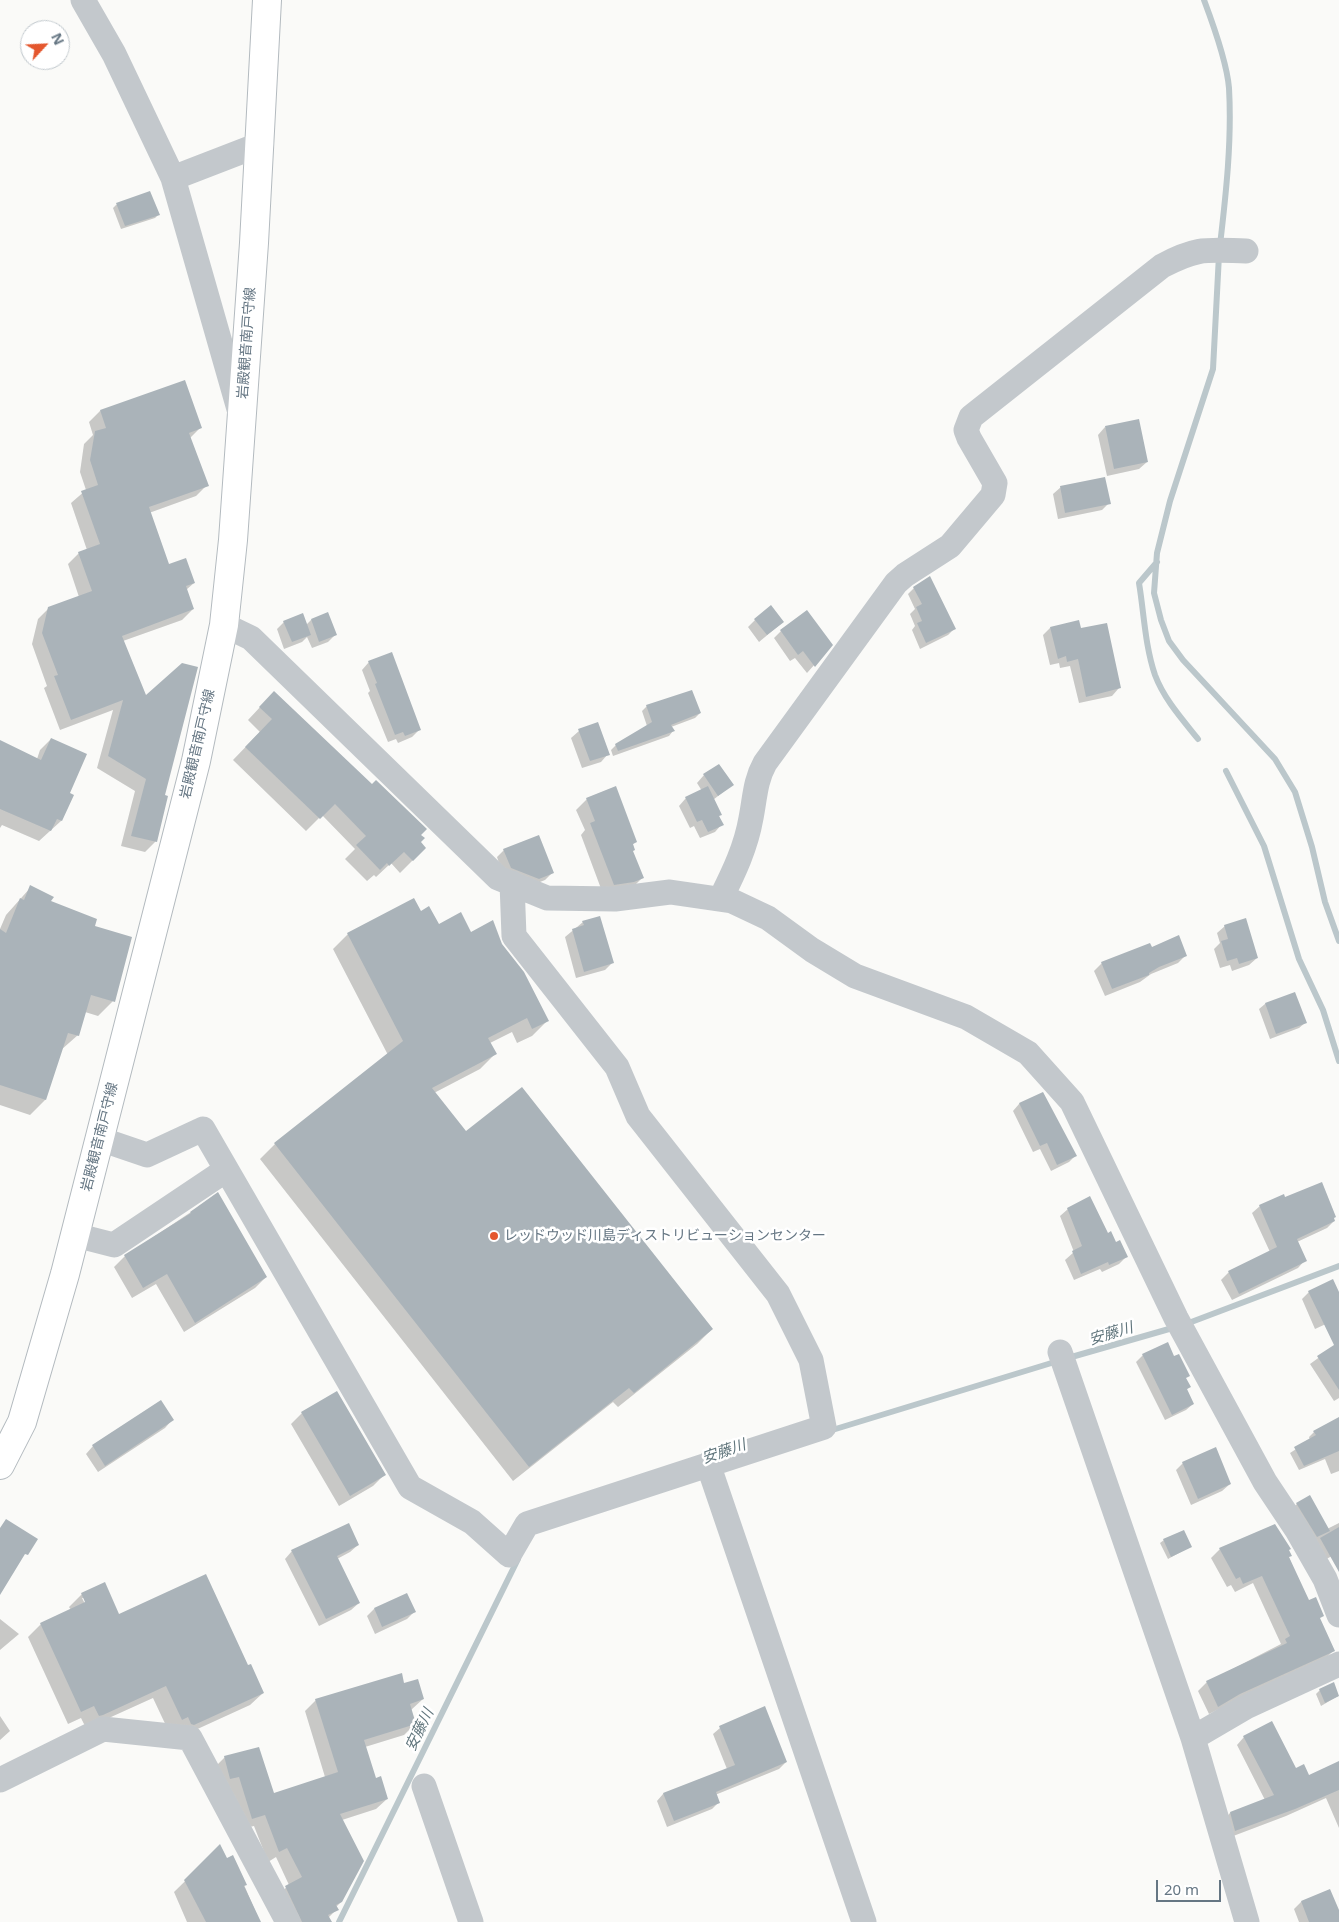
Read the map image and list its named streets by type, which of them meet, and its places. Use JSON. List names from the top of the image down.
{
  "streets": {
    "main road": ["岩殿観音南戸守線"]
  },
  "water": ["安藤川"],
  "places": ["レッドウッド川島ディストリビューションセンター"],
  "scale_bar": "20 m",
  "north": "top right"
}
